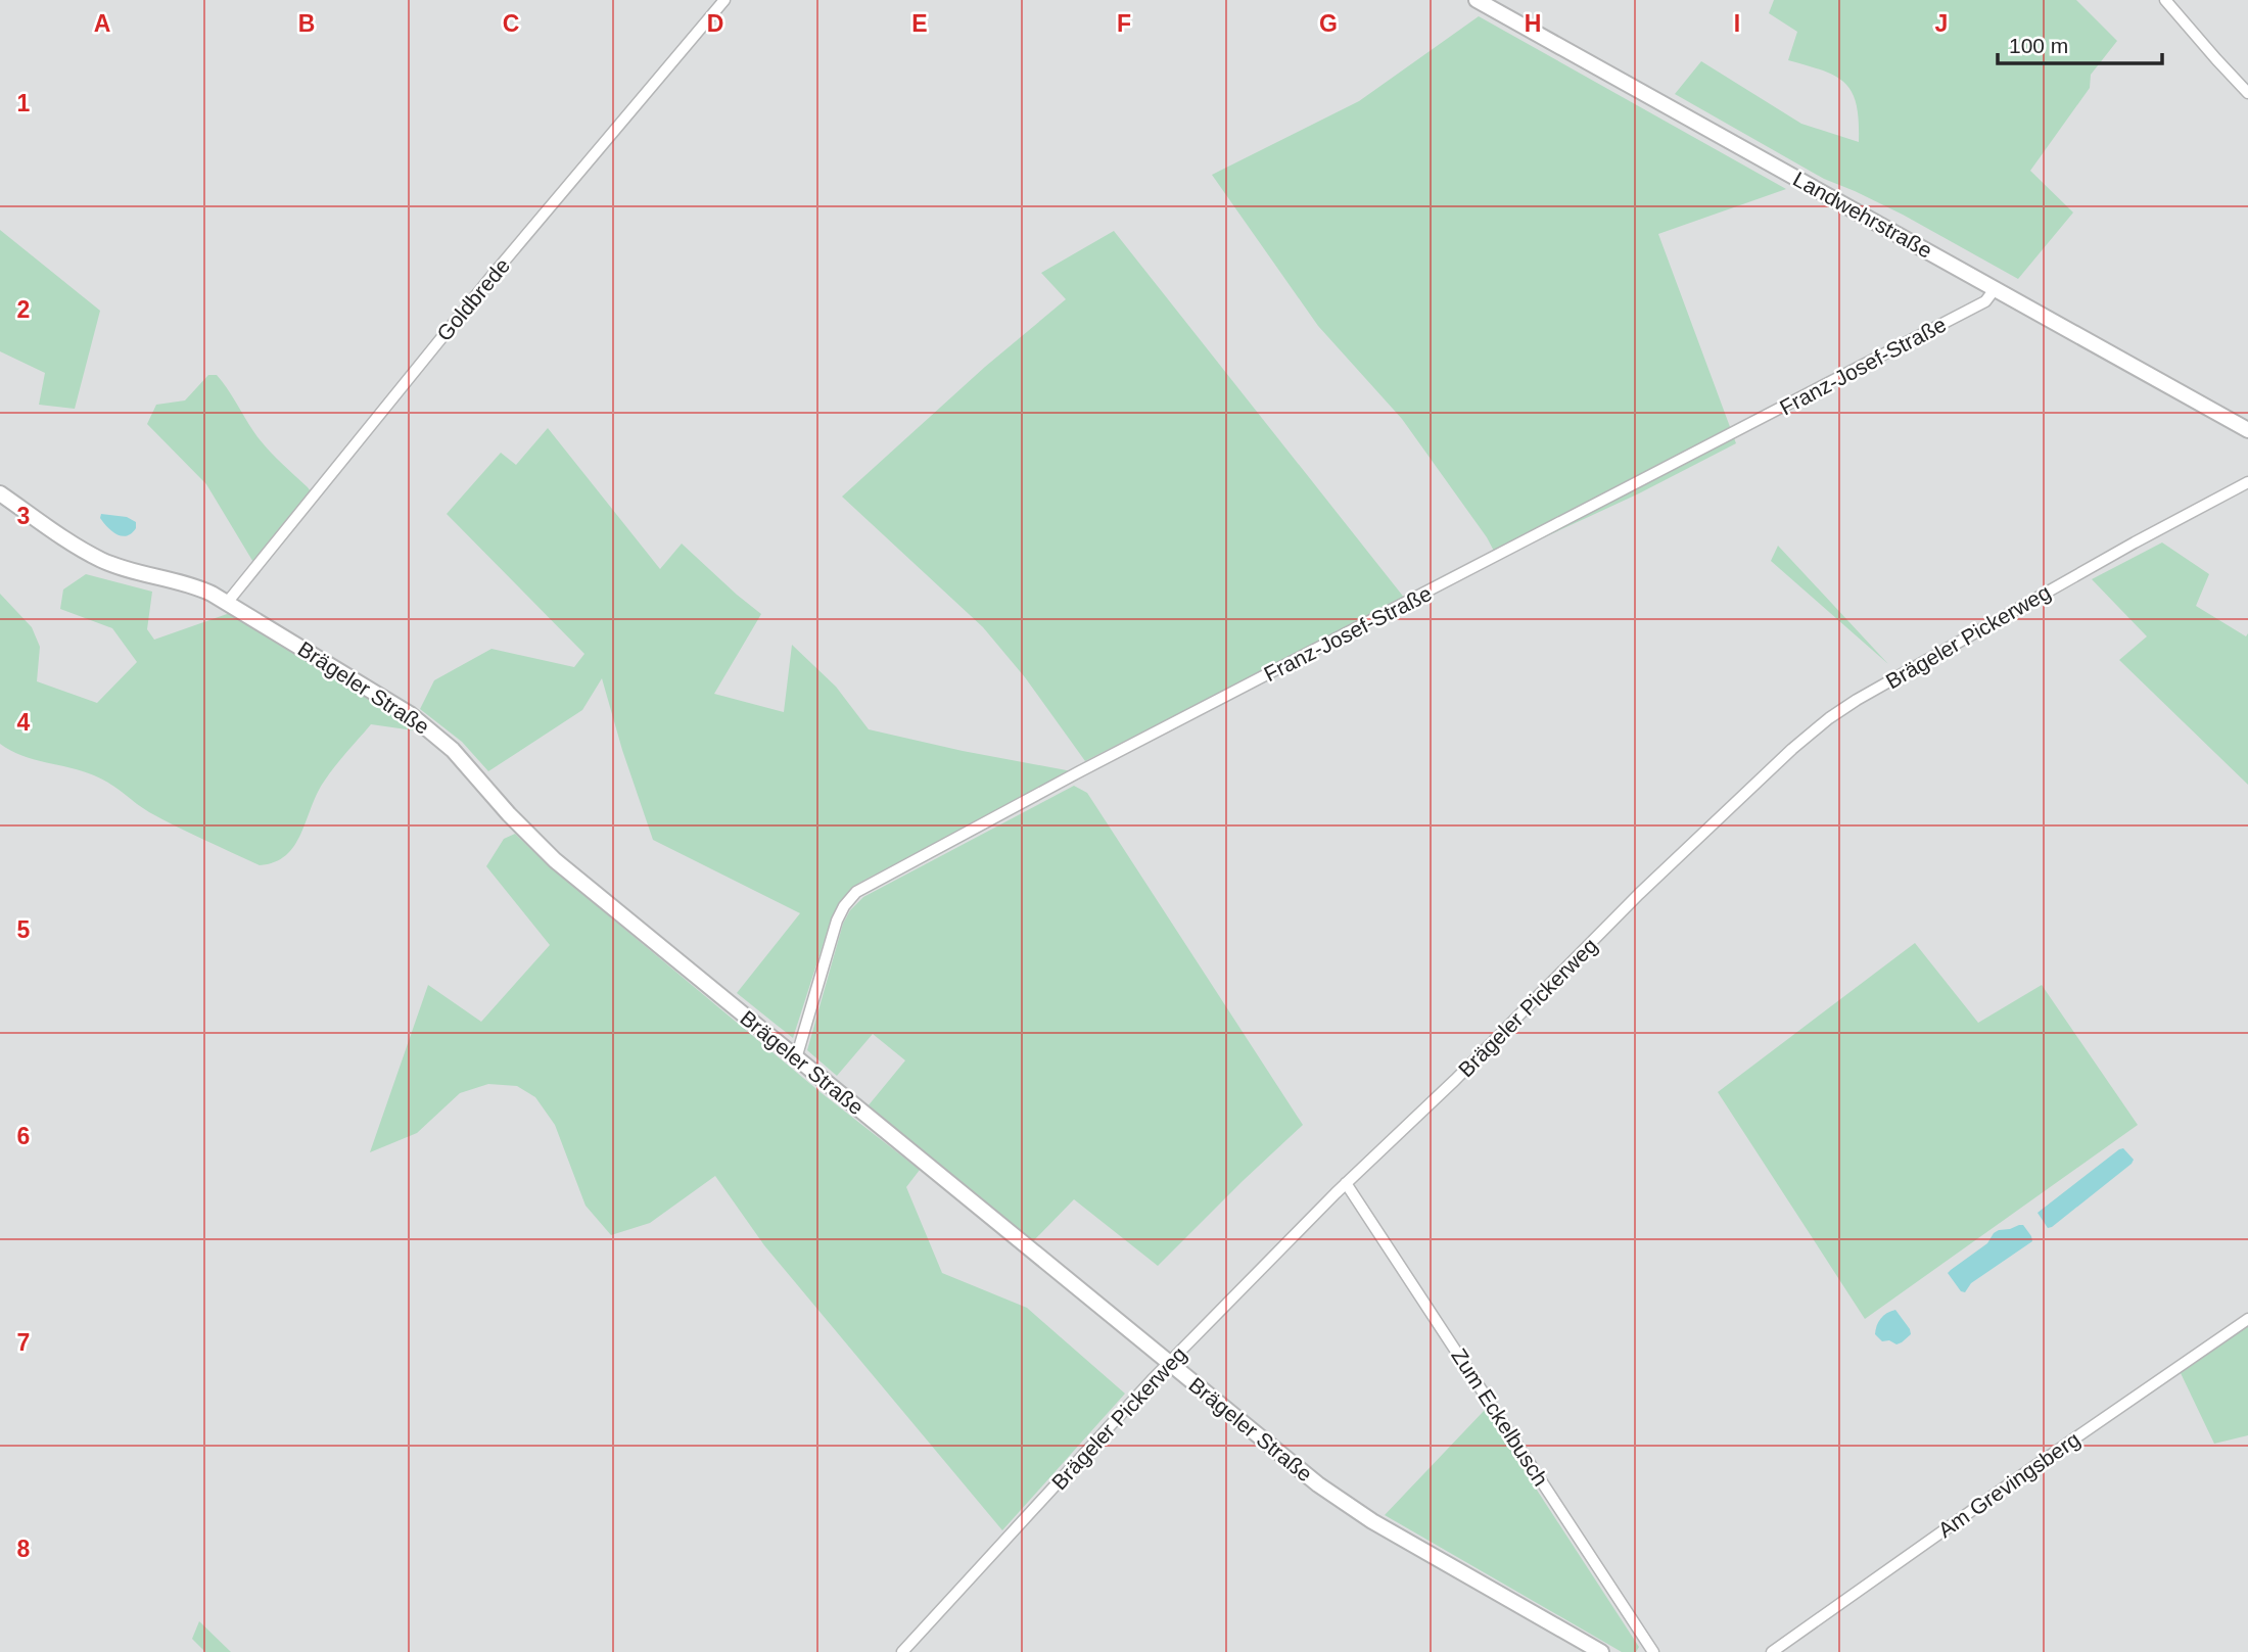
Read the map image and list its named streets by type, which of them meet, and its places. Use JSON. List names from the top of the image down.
{
  "streets": {
    "street": [
      "Landwehrstraße",
      "Goldbrede",
      "Franz-Josef-Straße",
      "Brägeler Pickerweg",
      "Brägeler Straße",
      "Zum Eckelbusch",
      "Am Grevingsberg"
    ]
  },
  "crossings": [
    ["Landwehrstraße", "Franz-Josef-Straße"],
    ["Goldbrede", "Brägeler Straße"],
    ["Franz-Josef-Straße", "Brägeler Straße"],
    ["Brägeler Pickerweg", "Brägeler Straße"],
    ["Brägeler Pickerweg", "Zum Eckelbusch"]
  ],
  "scale_bar": "100 m",
  "grid": {
    "columns": [
      "A",
      "B",
      "C",
      "D",
      "E",
      "F",
      "G",
      "H",
      "I",
      "J"
    ],
    "rows": [
      "1",
      "2",
      "3",
      "4",
      "5",
      "6",
      "7",
      "8"
    ]
  }
}
